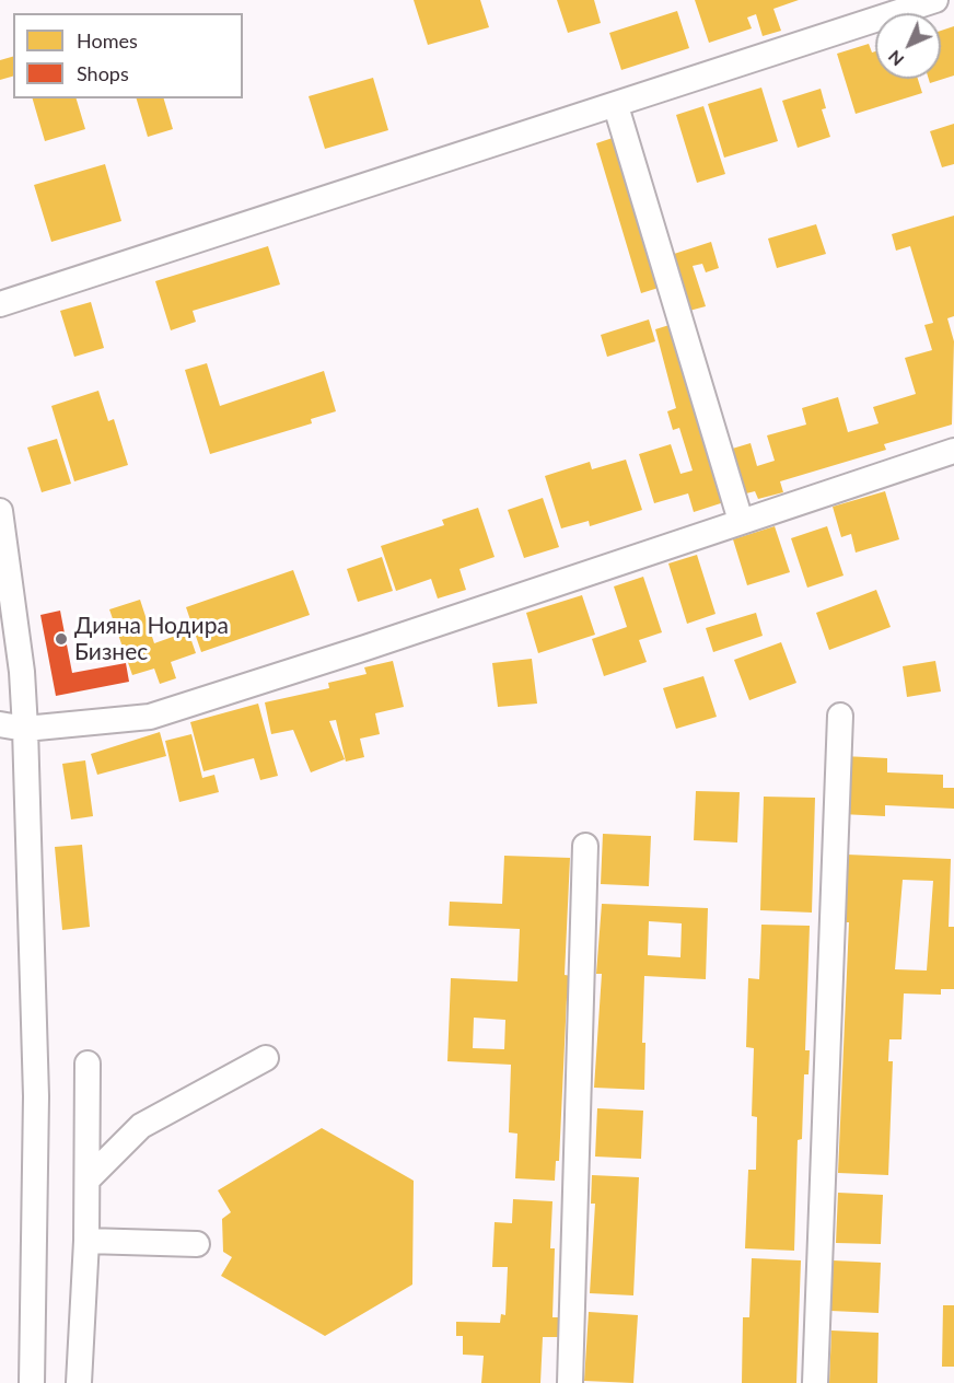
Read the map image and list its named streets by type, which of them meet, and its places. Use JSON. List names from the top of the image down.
{
  "places": ["Дияна Нодира Бизнес"],
  "legend": ["Homes", "Shops"],
  "north": "bottom left"
}
